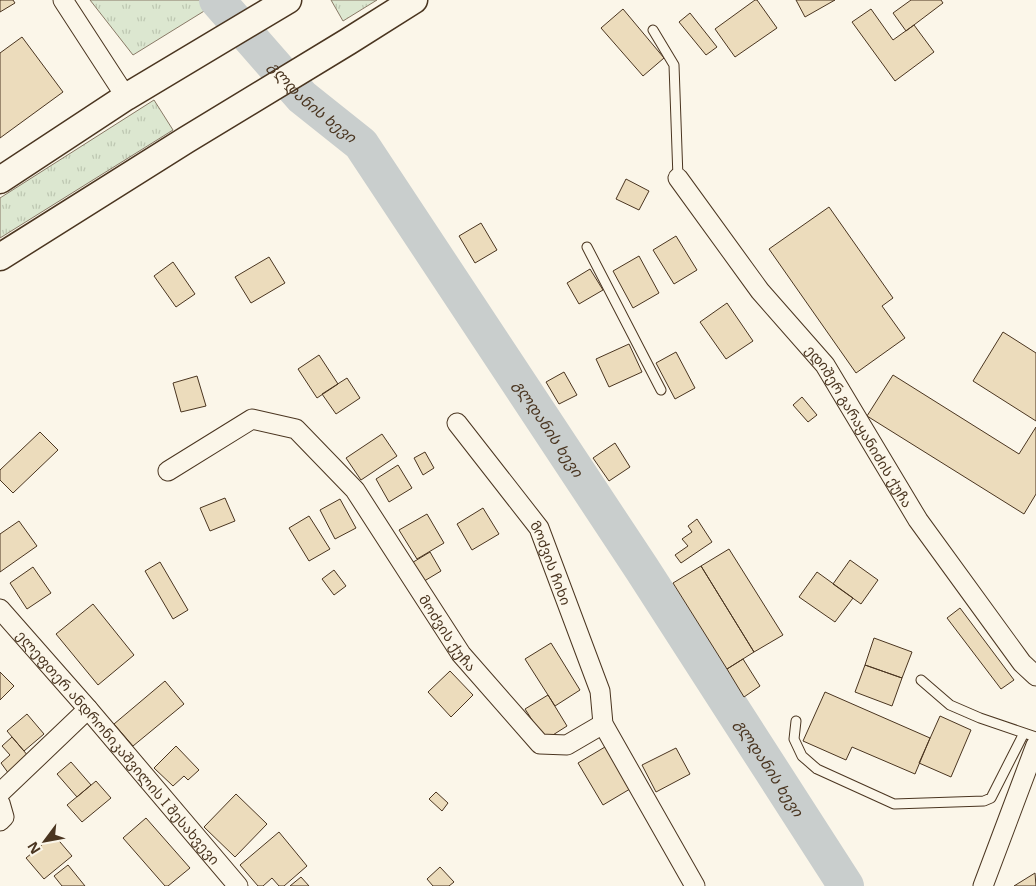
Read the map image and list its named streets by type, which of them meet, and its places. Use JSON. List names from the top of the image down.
{
  "streets": {
    "street": [
      "ედიშერ გარაყანიძის ქუჩა",
      "მოძვის ჩიხი",
      "მოძვის ქუჩა",
      "ელეფთერ ანდრონიკაშვილის I შესახვევი"
    ]
  },
  "crossings": [
    ["მოძვის ჩიხი", "მოძვის ქუჩა"]
  ],
  "water": ["გლდანის ხევი"],
  "north": "bottom left"
}
